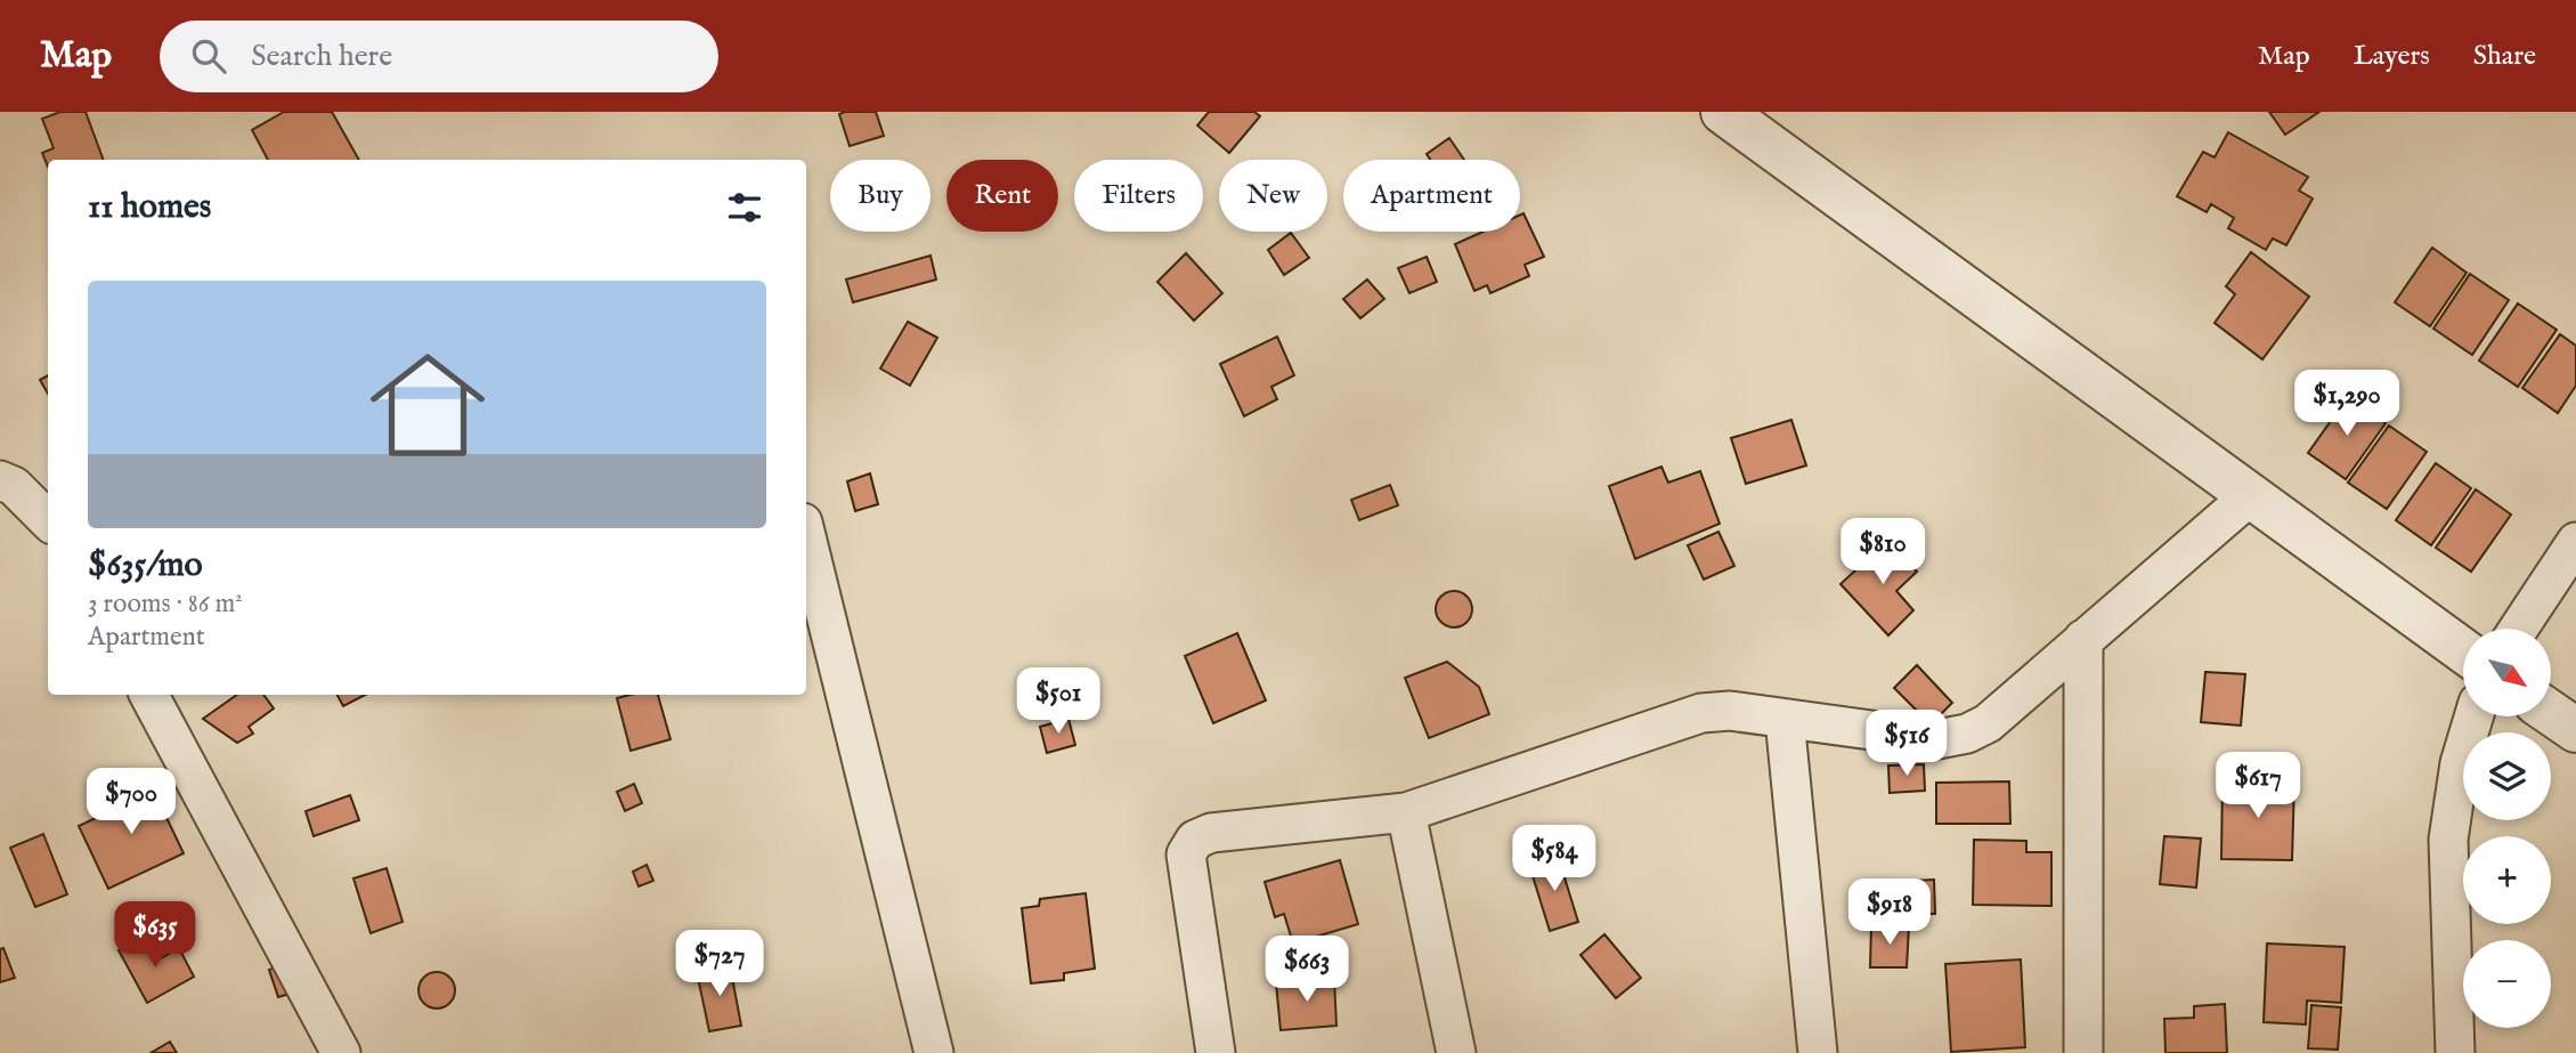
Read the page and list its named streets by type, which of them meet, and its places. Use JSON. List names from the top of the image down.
{
  "north": "bottom right",
  "page": {
    "header": "Map",
    "search": "Search here",
    "nav": ["Map", "Layers", "Share"],
    "chip": [
      "Buy",
      "Rent",
      "Filters",
      "New",
      "Apartment"
    ],
    "heading": "11 homes",
    "list": [
      {
        "name": "$635/mo",
        "note": "3 rooms · 86 m² · Apartment"
      }
    ],
    "price": [
      "$1,290",
      "$810",
      "$501",
      "$516",
      "$617",
      "$700",
      "$584",
      "$918",
      "$635",
      "$727",
      "$663"
    ],
    "map_buttons": ["+", "−"]
  }
}
